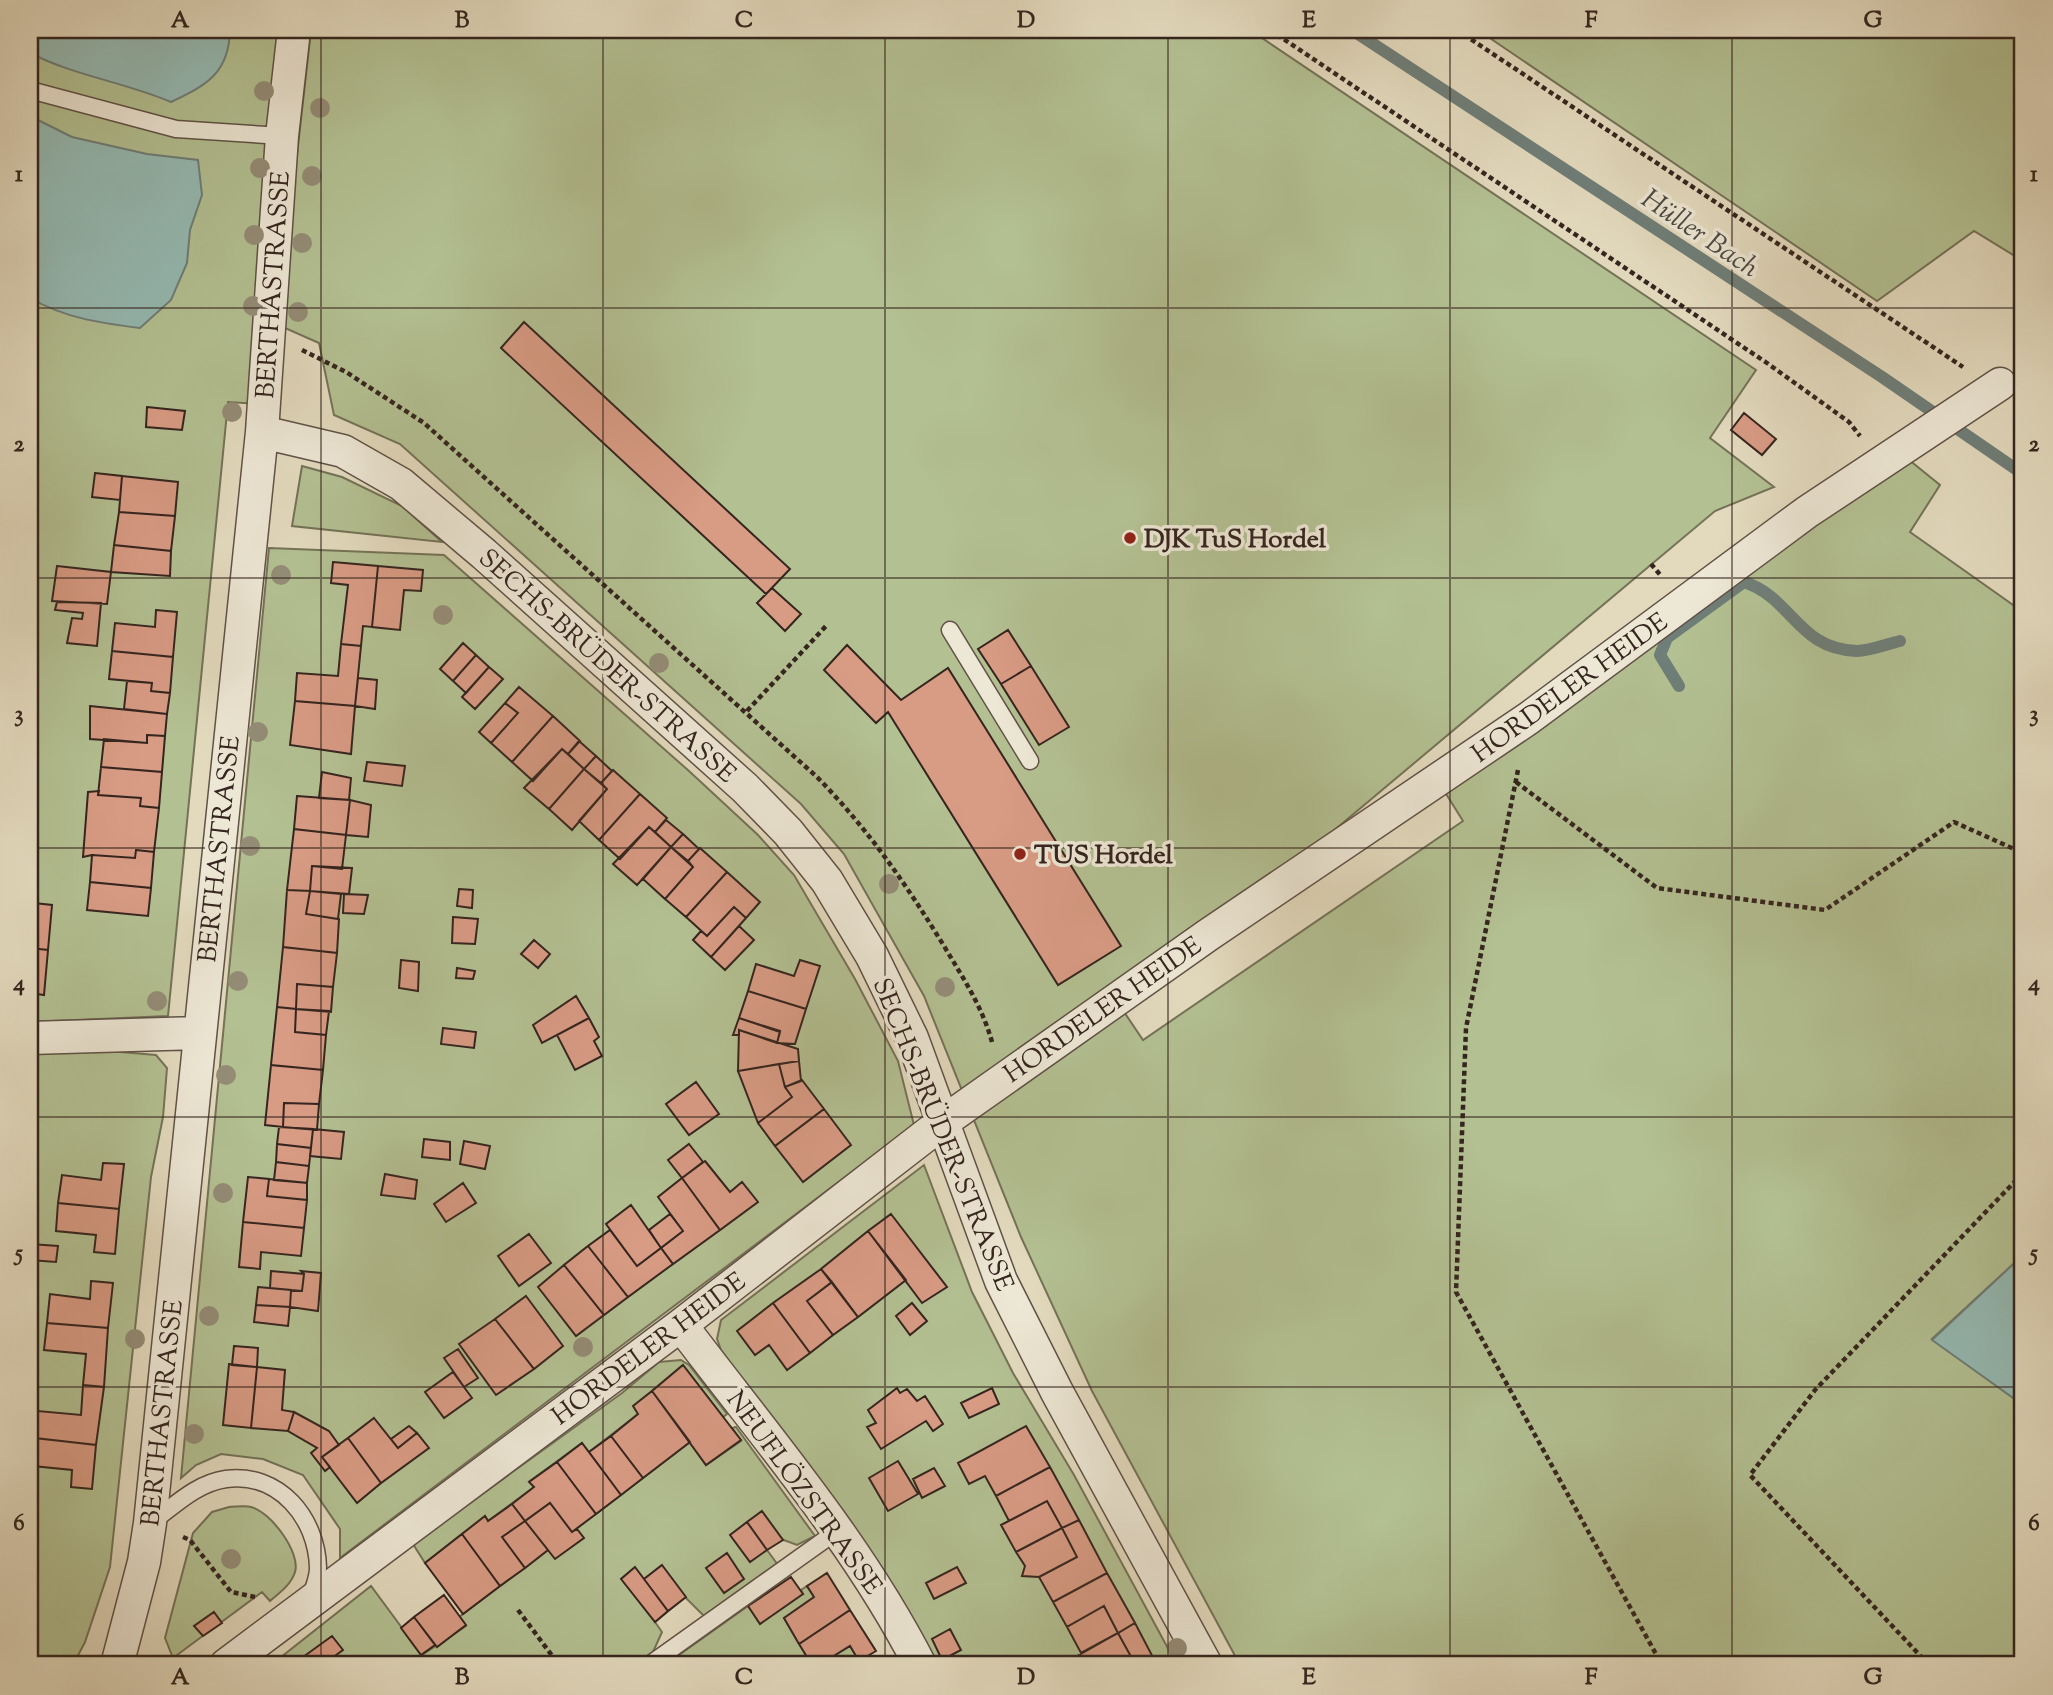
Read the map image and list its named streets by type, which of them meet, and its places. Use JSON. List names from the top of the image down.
{
  "streets": {
    "street": [
      "BERTHASTRASSE",
      "SECHS-BRÜDER-STRASSE",
      "HORDELER HEIDE",
      "NEUFLÖZSTRASSE"
    ]
  },
  "crossings": [
    ["BERTHASTRASSE", "SECHS-BRÜDER-STRASSE"],
    ["SECHS-BRÜDER-STRASSE", "HORDELER HEIDE"],
    ["HORDELER HEIDE", "NEUFLÖZSTRASSE"]
  ],
  "water": ["Hüller Bach"],
  "places": ["DJK TuS Hordel", "TUS Hordel"],
  "grid": {
    "columns": [
      "A",
      "B",
      "C",
      "D",
      "E",
      "F",
      "G"
    ],
    "rows": [
      "1",
      "2",
      "3",
      "4",
      "5",
      "6"
    ]
  }
}
